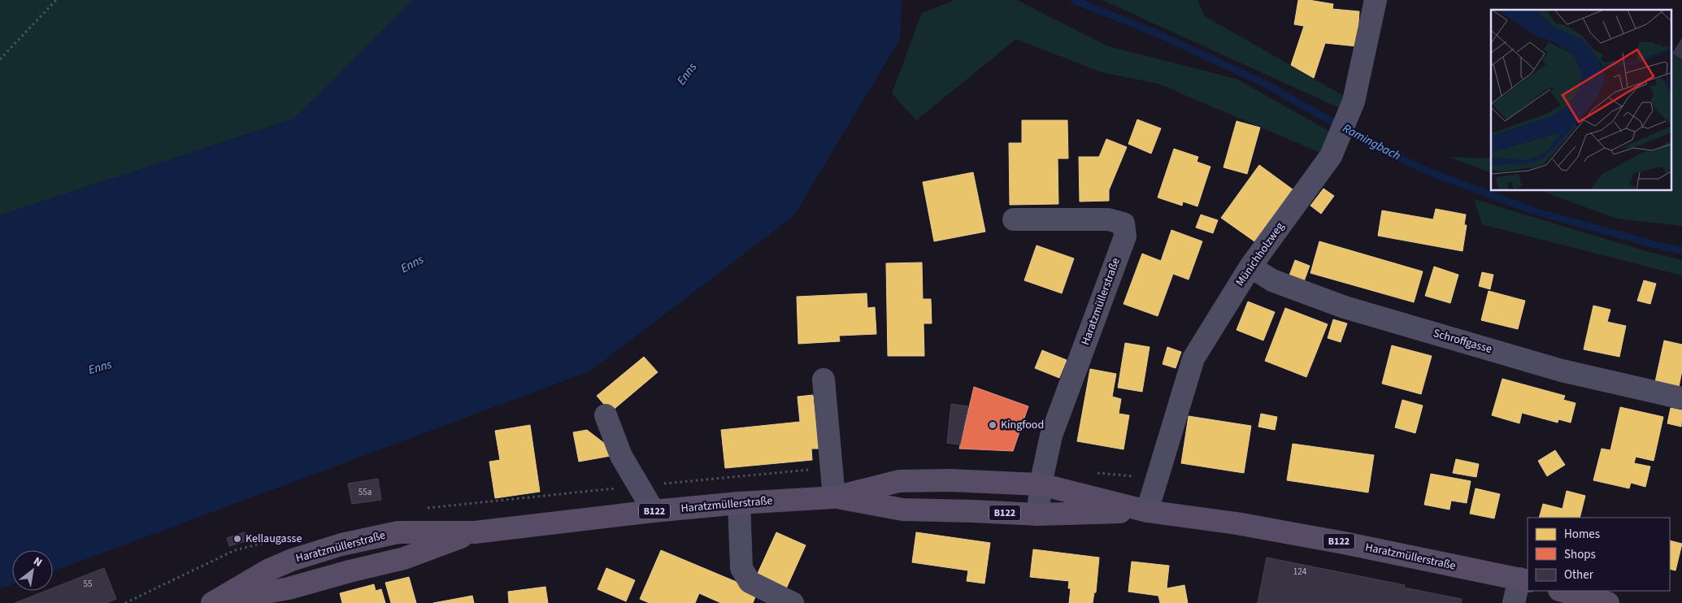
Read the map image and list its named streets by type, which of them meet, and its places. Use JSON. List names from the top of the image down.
{
  "streets": {
    "main road": ["Haratzmüllerstraße", "B122"],
    "street": ["Münichholzweg", "Schroffgasse"]
  },
  "crossings": [
    ["Münichholzweg", "Haratzmüllerstraße"],
    ["Münichholzweg", "Schroffgasse"]
  ],
  "water": ["Enns", "Ramingbach"],
  "places": ["Kingfood", "Kellaugasse"],
  "house_numbers": ["55a", "124", "55"],
  "legend": ["Homes", "Shops", "Other"],
  "north": "top right"
}
